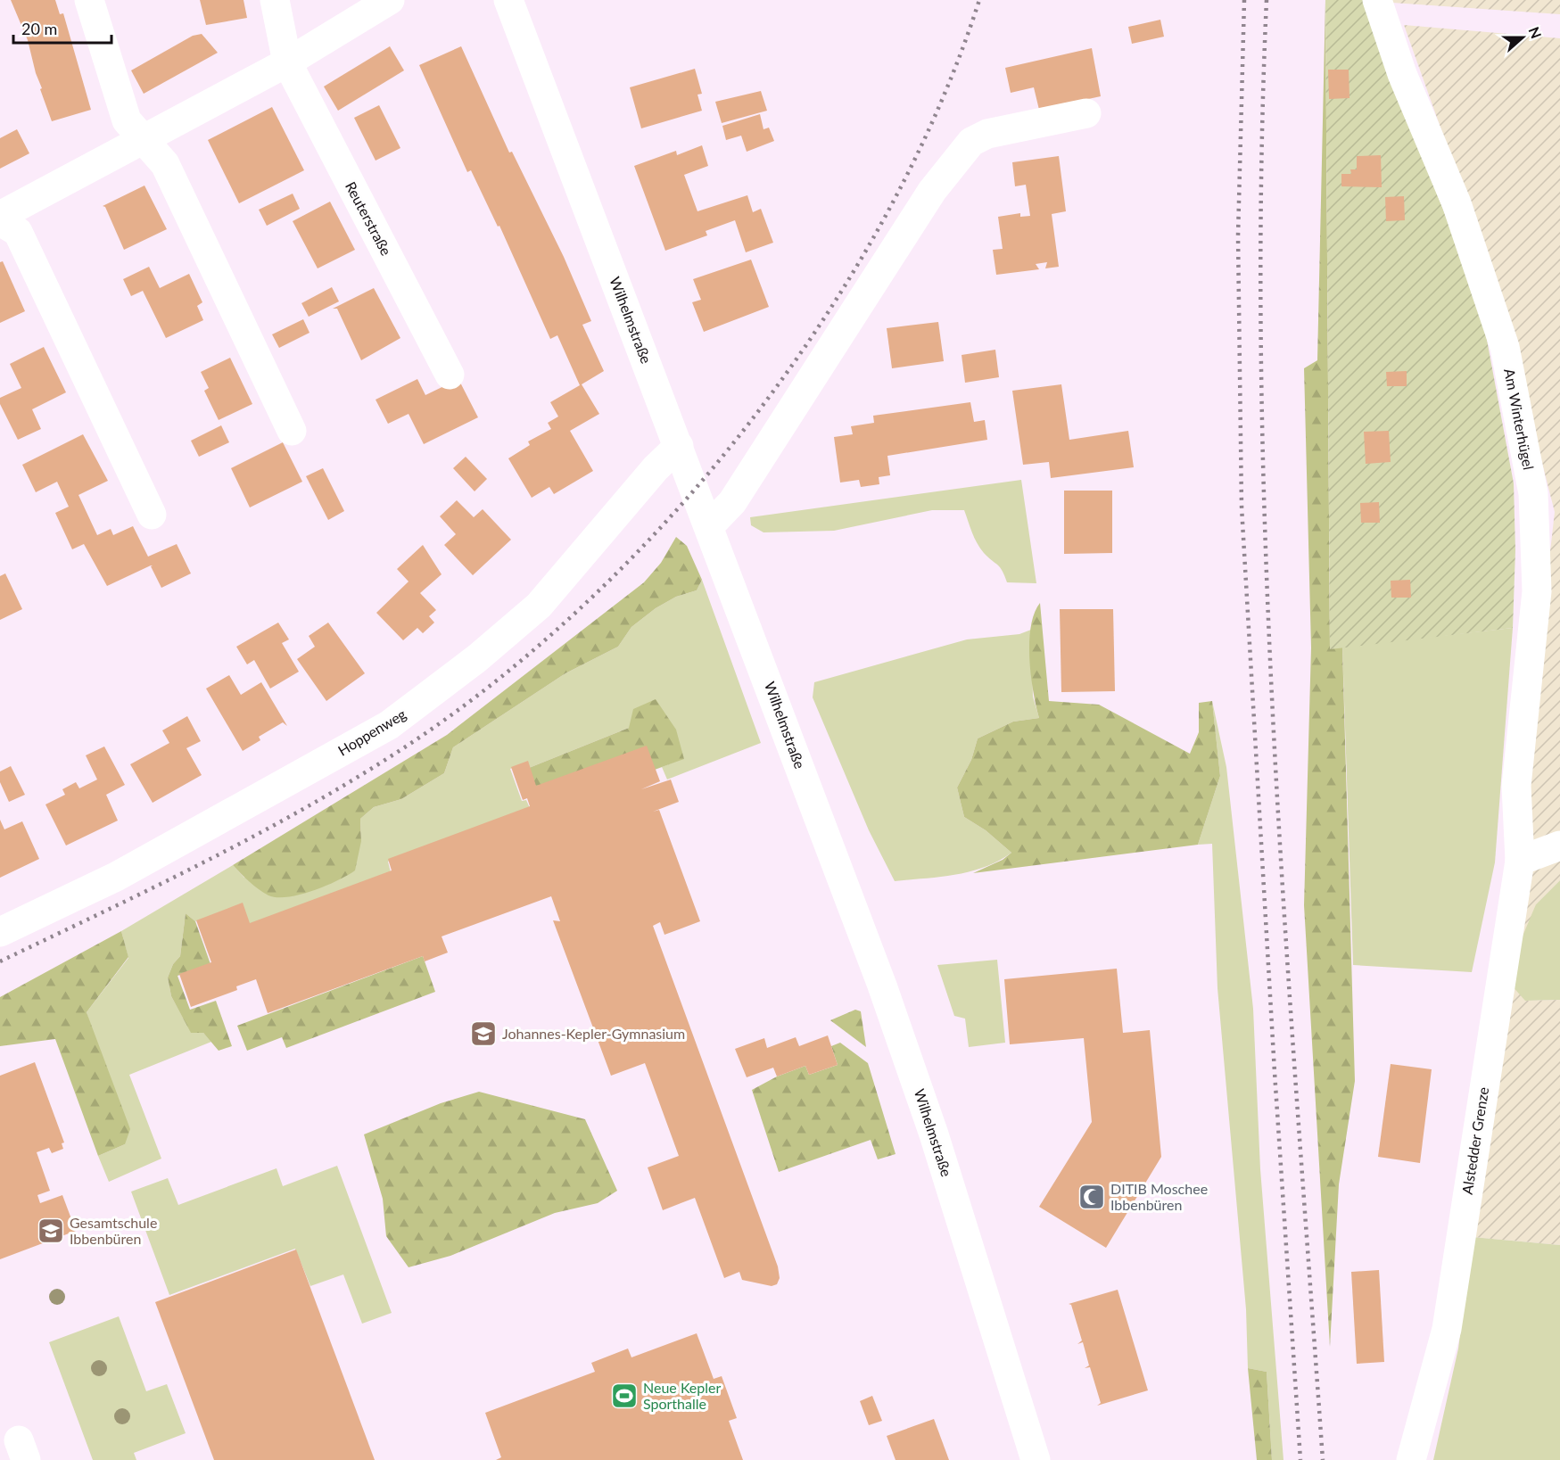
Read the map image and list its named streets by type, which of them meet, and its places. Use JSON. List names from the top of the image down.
{
  "streets": {
    "street": [
      "Reuterstraße",
      "Wilhelmstraße",
      "Am Winterhügel",
      "Hoppenweg",
      "Alstedder Grenze"
    ]
  },
  "crossings": [
    ["Wilhelmstraße", "Hoppenweg"],
    ["Am Winterhügel", "Alstedder Grenze"]
  ],
  "places": {
    "school or university": ["Johannes-Kepler-Gymnasium", "Gesamtschule Ibbenbüren"],
    "mosque": ["DITIB Moschee Ibbenbüren"],
    "sports": ["Neue Kepler Sporthalle"]
  },
  "scale_bar": "20 m",
  "north": "right"
}
